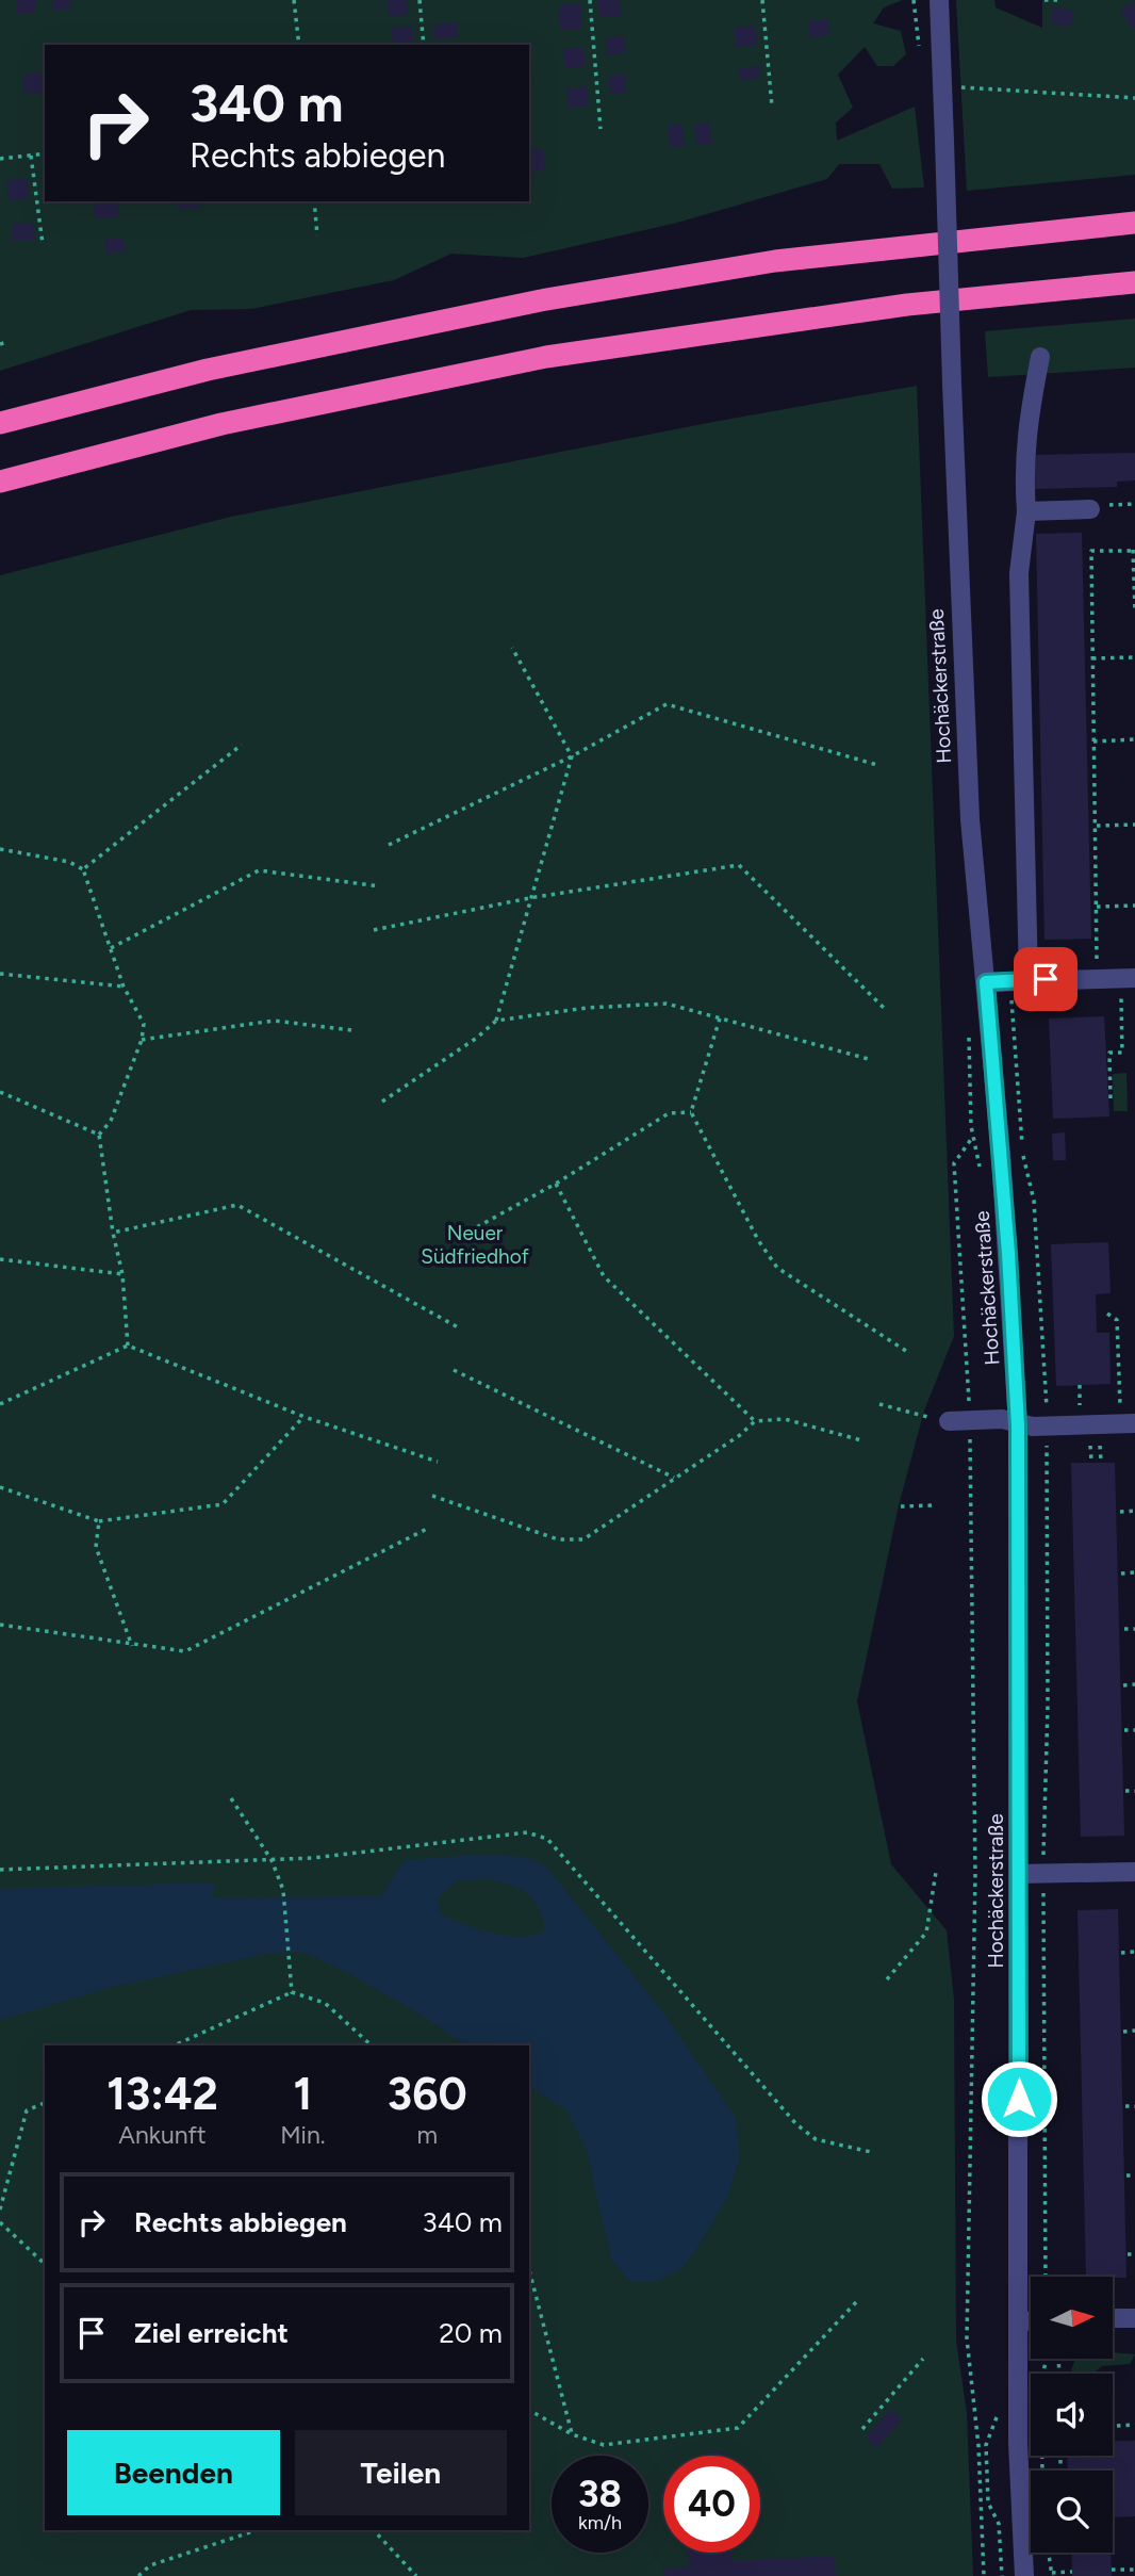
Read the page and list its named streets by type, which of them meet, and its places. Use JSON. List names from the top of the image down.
{
  "streets": {
    "street": ["Hochäckerstraße"]
  },
  "parks": ["Neuer Südfriedhof"],
  "north": "right",
  "page": {
    "turn": ["340 m", "Rechts abbiegen"],
    "eta": [
      "13:42",
      "Ankunft",
      "1",
      "Min.",
      "360",
      "m"
    ],
    "list": [
      {
        "name": "Rechts abbiegen",
        "value": "340 m"
      },
      {
        "name": "Ziel erreicht",
        "value": "20 m"
      }
    ],
    "buttons": ["Beenden", "Teilen"],
    "speed": "38 km/h",
    "limit": "40"
  }
}
